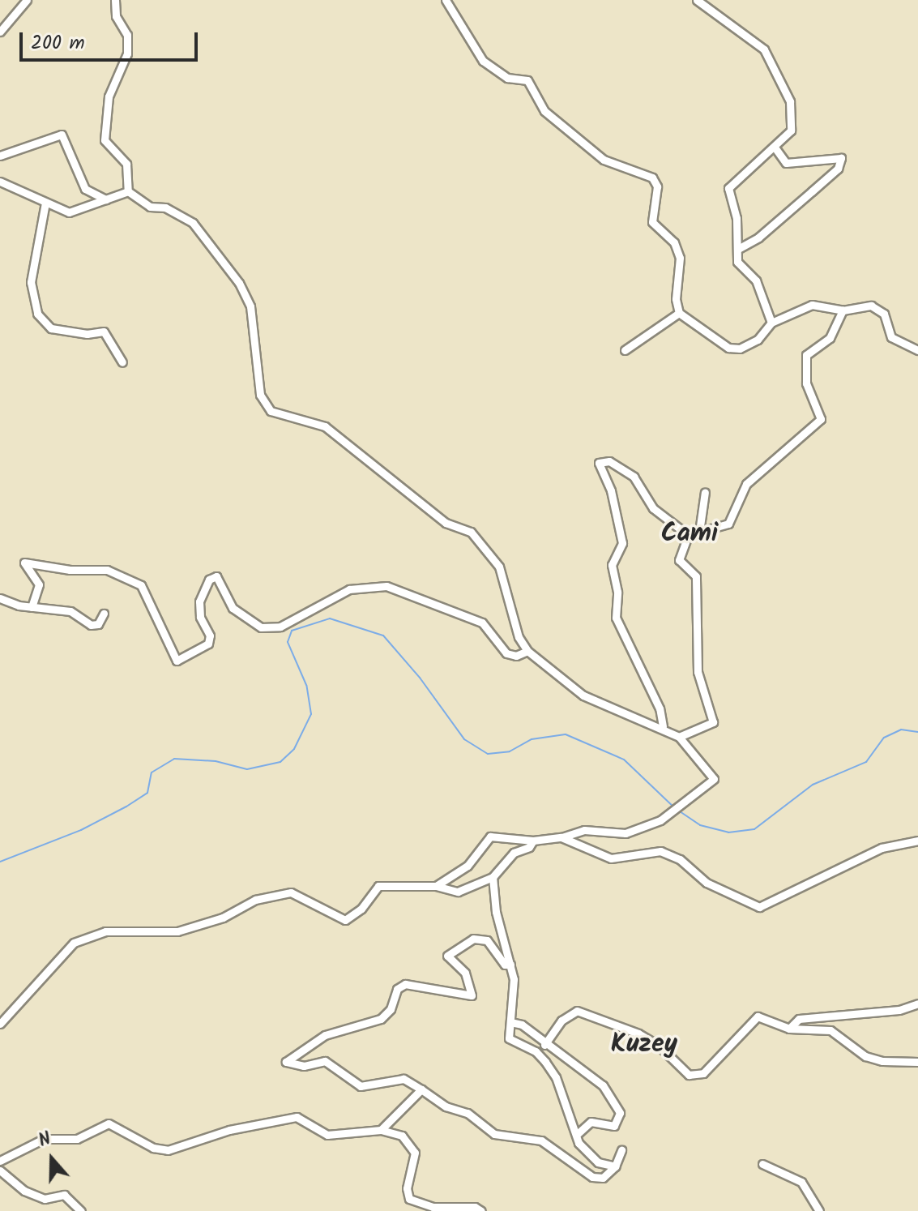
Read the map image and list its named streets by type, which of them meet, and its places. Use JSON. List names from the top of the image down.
{
  "districts": ["Cami", "Kuzey"],
  "scale_bar": "200 m",
  "north": "top"
}
